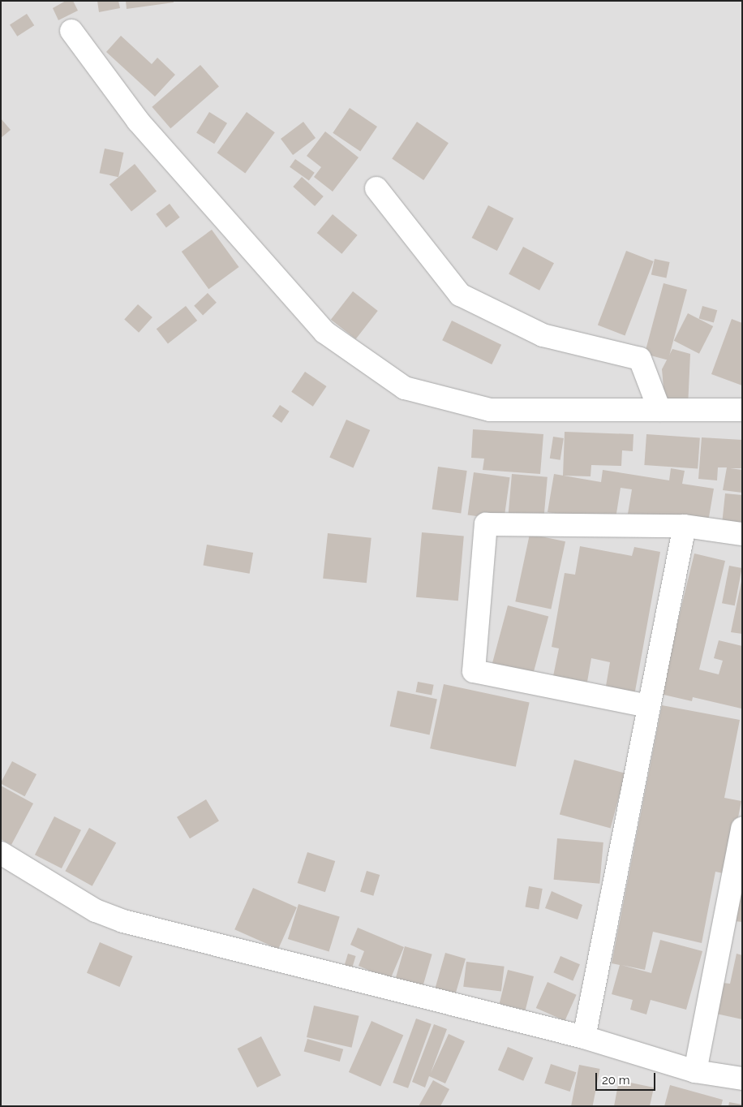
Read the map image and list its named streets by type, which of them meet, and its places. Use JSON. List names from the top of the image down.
{
  "scale_bar": "20 m"
}
